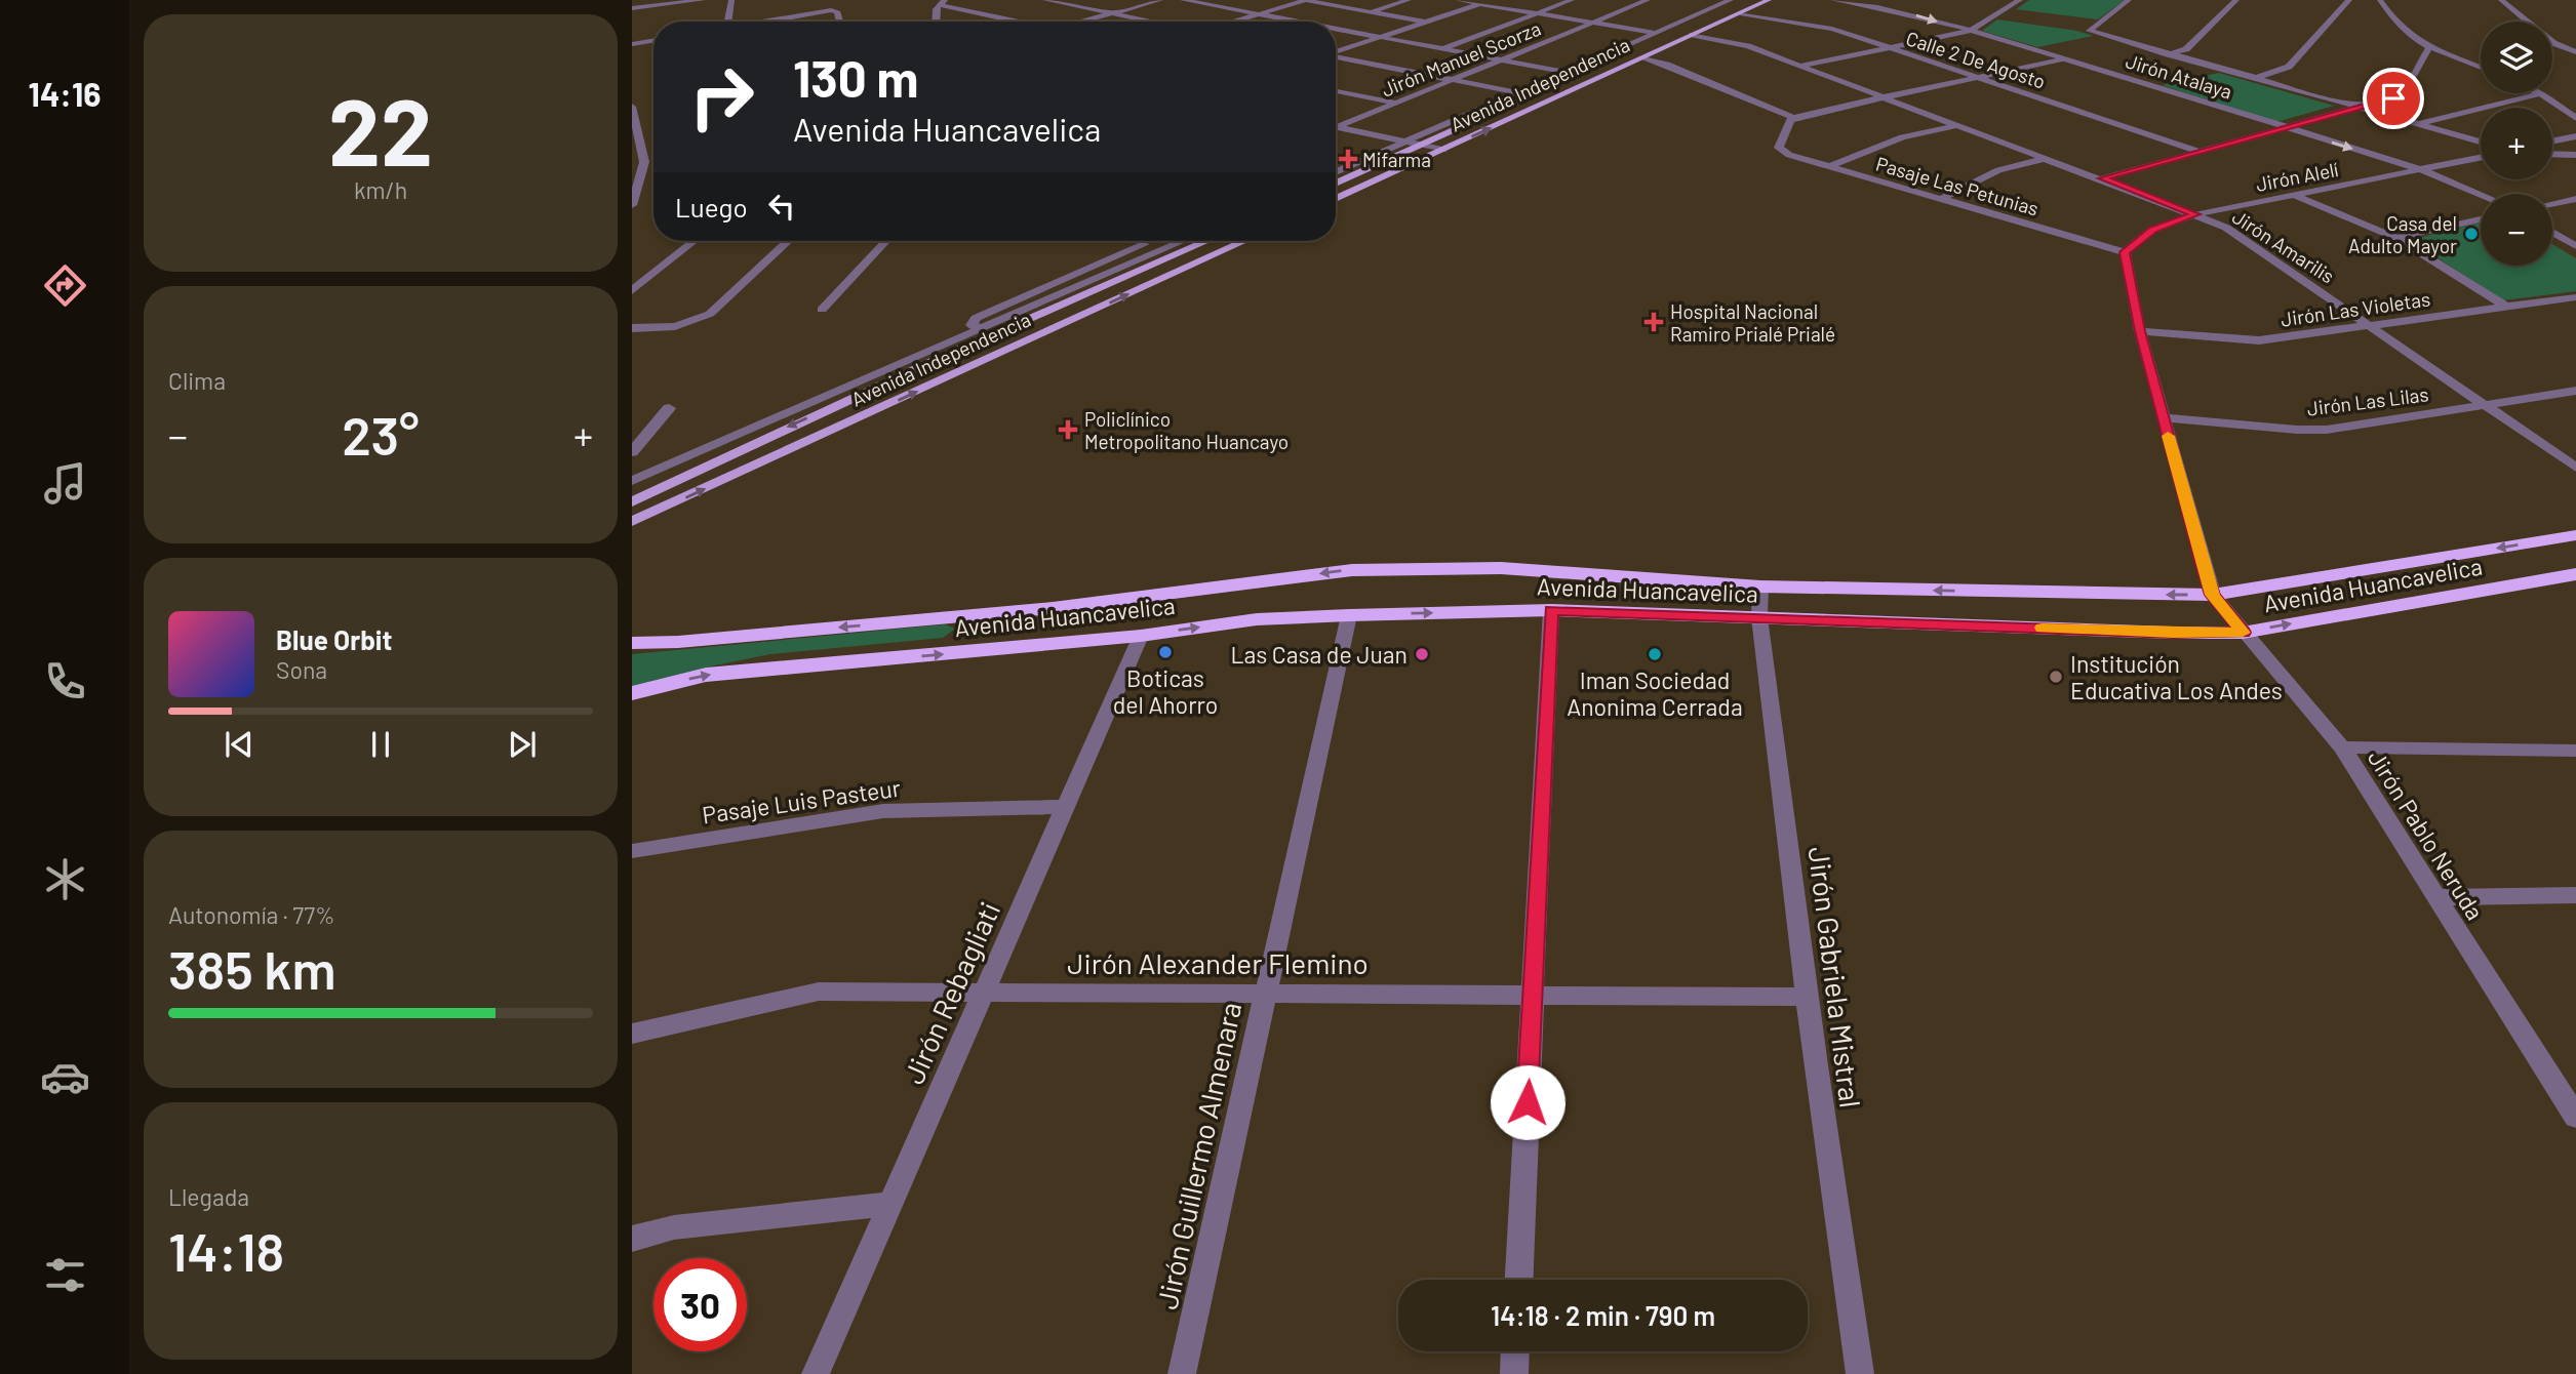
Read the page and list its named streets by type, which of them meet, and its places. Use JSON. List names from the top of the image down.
{
  "streets": {
    "highway": ["Avenida Huancavelica"],
    "main road": ["Avenida Independencia"],
    "street": [
      "Jirón Manuel Scorza",
      "Calle 2 De Agosto",
      "Jirón Atalaya",
      "Jirón Alelí",
      "Pasaje Las Petunias",
      "Jirón Amarilis",
      "Jirón Las Violetas",
      "Jirón Las Lilas",
      "Pasaje Luis Pasteur",
      "Jirón Pablo Neruda",
      "Jirón Alexander Flemino",
      "Jirón Gabriela Mistral",
      "Jirón Rebagliati",
      "Jirón Guillermo Almenara"
    ]
  },
  "crossings": [
    ["Calle 2 De Agosto", "Avenida Independencia"],
    ["Jirón Atalaya", "Jirón Alelí"],
    ["Avenida Independencia", "Jirón Amarilis"],
    ["Jirón Alelí", "Pasaje Las Petunias"],
    ["Jirón Alelí", "Jirón Amarilis"],
    ["Jirón Amarilis", "Jirón Las Violetas"],
    ["Jirón Amarilis", "Jirón Las Lilas"],
    ["Avenida Huancavelica", "Jirón Pablo Neruda"],
    ["Avenida Huancavelica", "Jirón Gabriela Mistral"],
    ["Avenida Huancavelica", "Jirón Rebagliati"],
    ["Avenida Huancavelica", "Jirón Guillermo Almenara"],
    ["Pasaje Luis Pasteur", "Jirón Rebagliati"],
    ["Jirón Alexander Flemino", "Jirón Gabriela Mistral"],
    ["Jirón Alexander Flemino", "Jirón Rebagliati"],
    ["Jirón Alexander Flemino", "Jirón Guillermo Almenara"]
  ],
  "places": {
    "health": ["Mifarma", "Hospital Nacional Ramiro Prialé Prialé", "Policlínico Metropolitano Huancayo"],
    "other": [
      "Casa del Adulto Mayor",
      "Boticas del Ahorro",
      "Las Casa de Juan",
      "Iman Sociedad Anonima Cerrada",
      "Institución Educativa Los Andes"
    ]
  },
  "page": {
    "tabs": "14:16",
    "tile": [
      ["22", "km/h"],
      "Clima",
      ["Autonomía · 77%", "385 km"],
      ["Llegada", "14:18"]
    ],
    "map_buttons": ["+", "−"],
    "turn": ["130 m", "Avenida Huancavelica"],
    "then": "Luego",
    "heat": ["−", "23°", "+"],
    "song": ["Blue Orbit", "Sona"],
    "limit": "30",
    "trip": "14:18 · 2 min · 790 m"
  }
}
